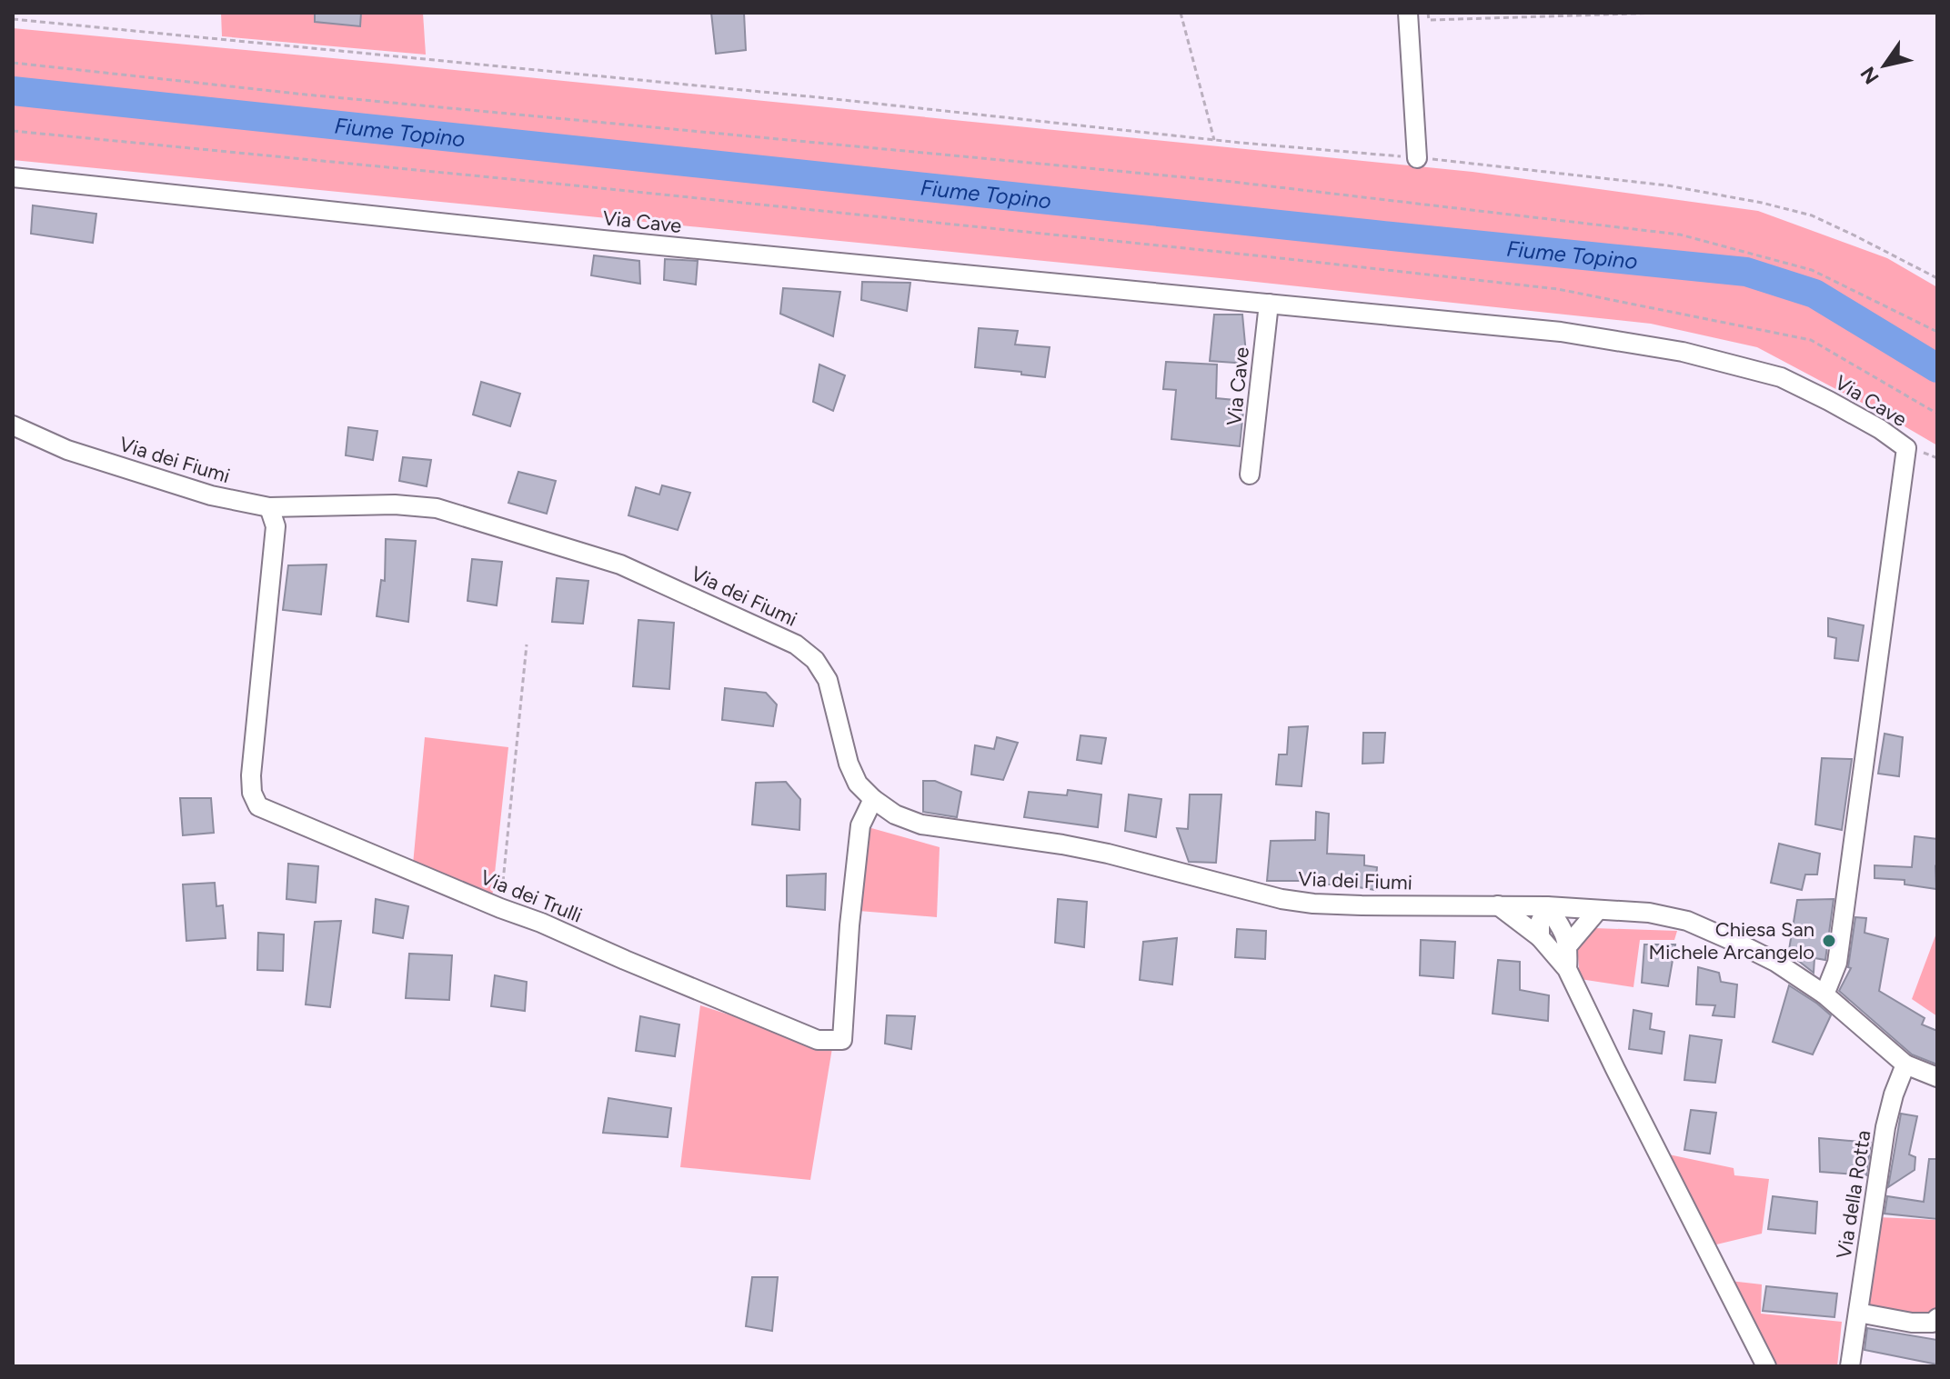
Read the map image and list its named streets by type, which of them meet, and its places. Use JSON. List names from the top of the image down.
{
  "streets": {
    "street": [
      "Via Cave",
      "Via dei Fiumi",
      "Via dei Trulli",
      "Via della Rotta"
    ]
  },
  "crossings": [
    ["Via Cave", "Via dei Fiumi"],
    ["Via dei Fiumi", "Via dei Trulli"],
    ["Via dei Fiumi", "Via della Rotta"]
  ],
  "water": ["Fiume Topino"],
  "places": ["Chiesa San Michele Arcangelo"],
  "north": "bottom left"
}
